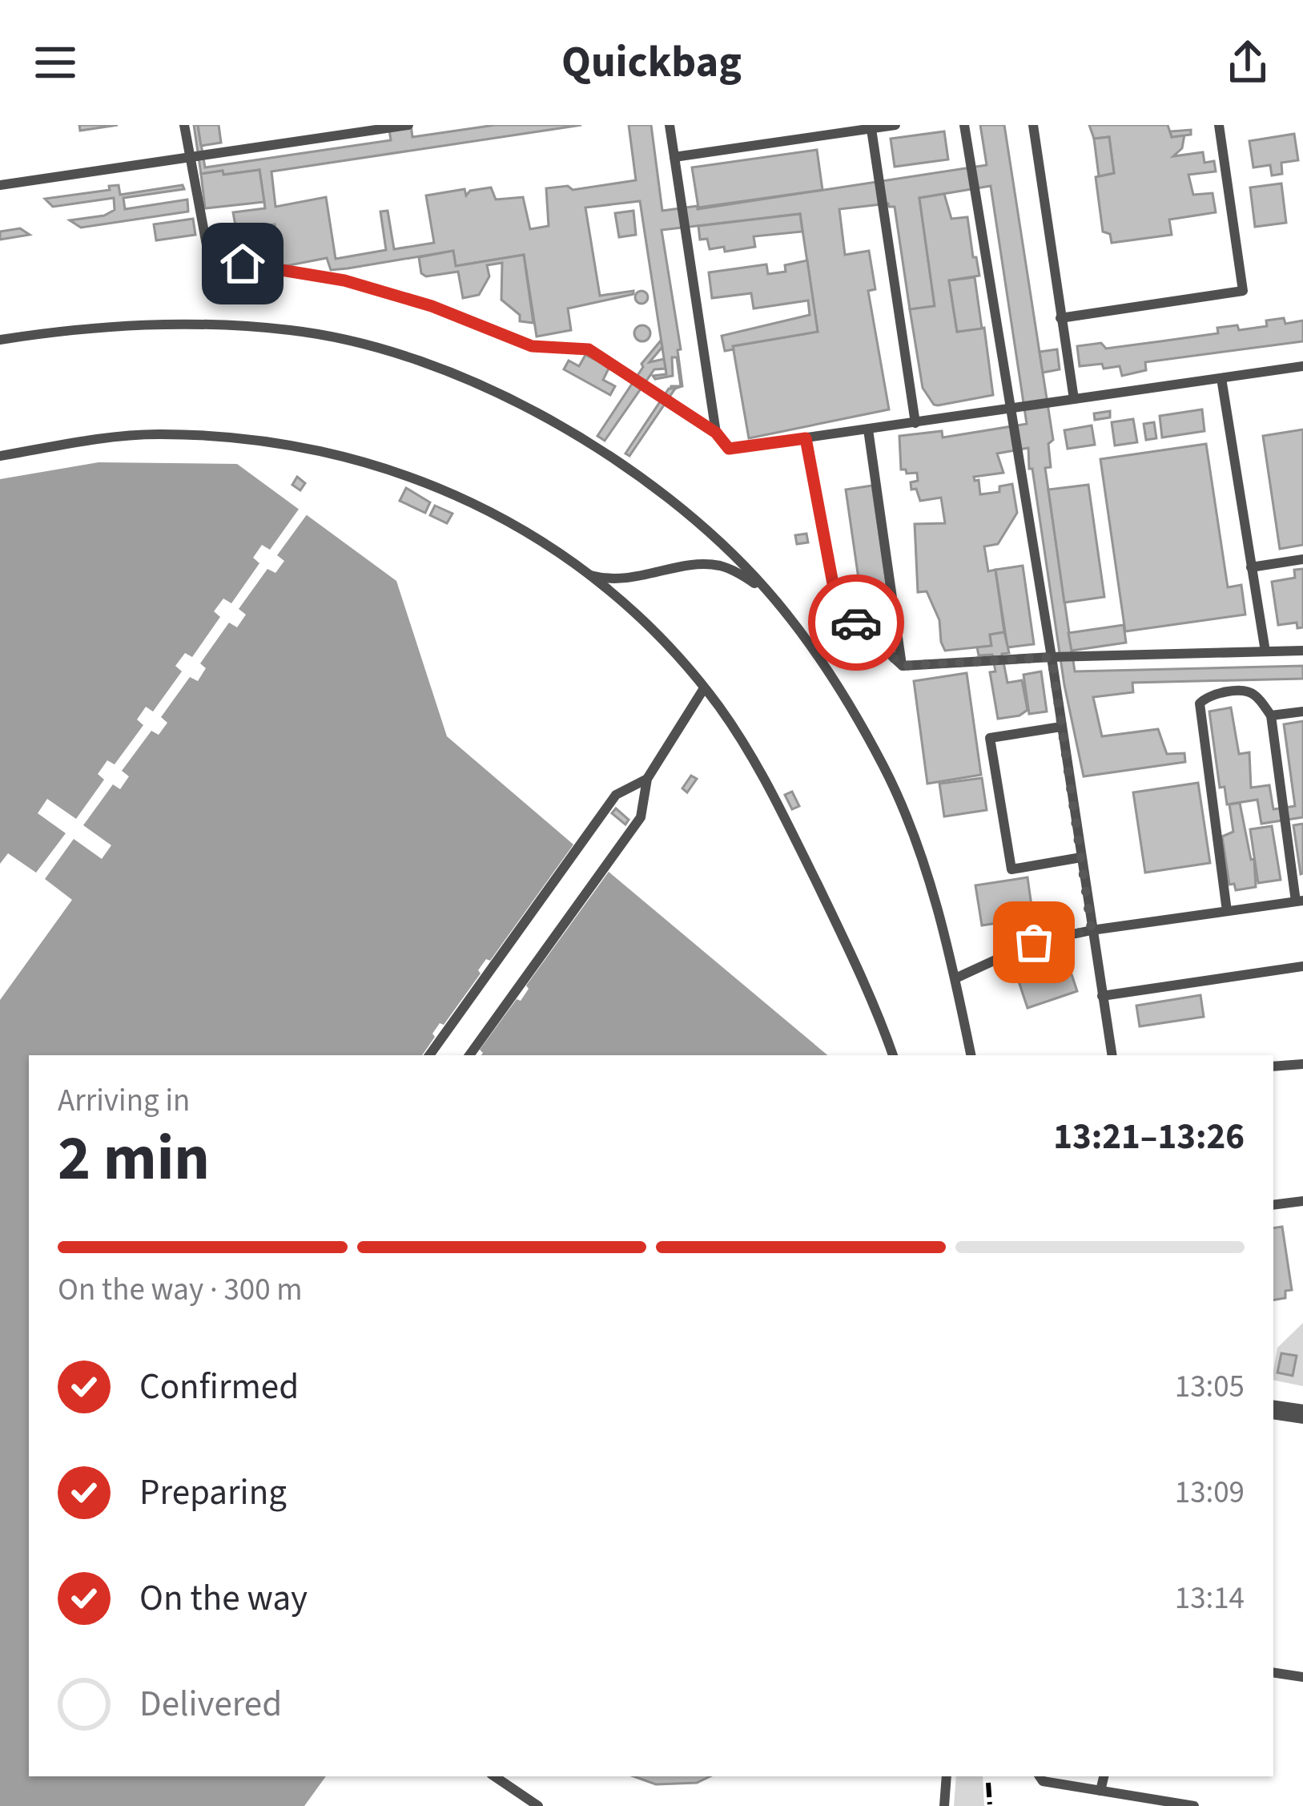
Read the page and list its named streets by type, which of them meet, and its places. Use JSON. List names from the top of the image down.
{
  "page": {
    "header": "Quickbag",
    "heading": ["2 min", "Arriving in", "13:21–13:26"],
    "bar": "On the way · 300 m",
    "list": [
      ["Confirmed", "13:05"],
      ["Preparing", "13:09"],
      ["On the way", "13:14"],
      "Delivered"
    ]
  }
}
